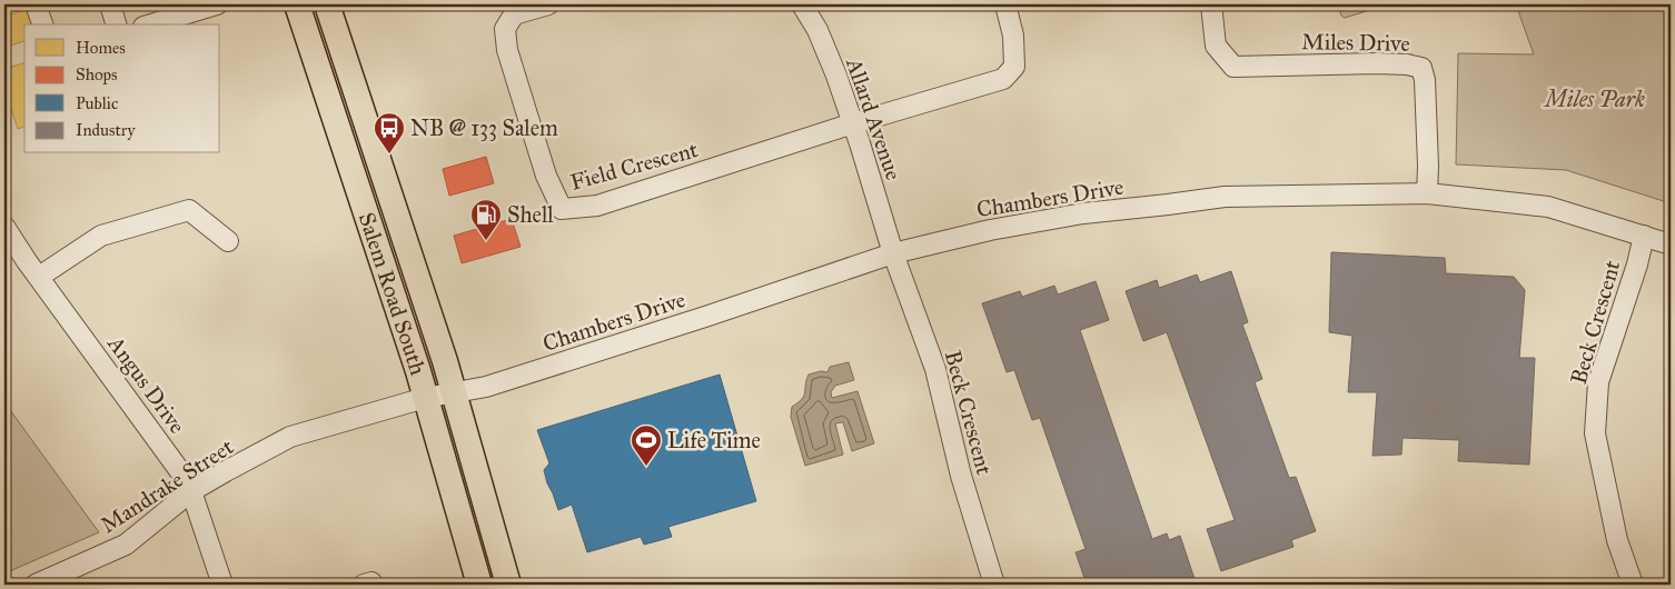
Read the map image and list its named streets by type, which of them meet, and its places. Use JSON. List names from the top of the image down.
{
  "streets": {
    "main road": ["Salem Road South"],
    "street": [
      "Miles Drive",
      "Allard Avenue",
      "Field Crescent",
      "Chambers Drive",
      "Beck Crescent",
      "Angus Drive",
      "Mandrake Street"
    ]
  },
  "crossings": [
    ["Miles Drive", "Chambers Drive"],
    ["Allard Avenue", "Field Crescent"],
    ["Allard Avenue", "Chambers Drive"],
    ["Allard Avenue", "Beck Crescent"],
    ["Chambers Drive", "Salem Road South"],
    ["Chambers Drive", "Beck Crescent"],
    ["Chambers Drive", "Mandrake Street"],
    ["Salem Road South", "Mandrake Street"],
    ["Angus Drive", "Mandrake Street"]
  ],
  "parks": ["Miles Park"],
  "places": {
    "bus stop": ["NB @ 133 Salem"],
    "fuel station": ["Shell"],
    "sports": ["Life Time"]
  },
  "legend": [
    "Homes",
    "Shops",
    "Public",
    "Industry"
  ]
}
